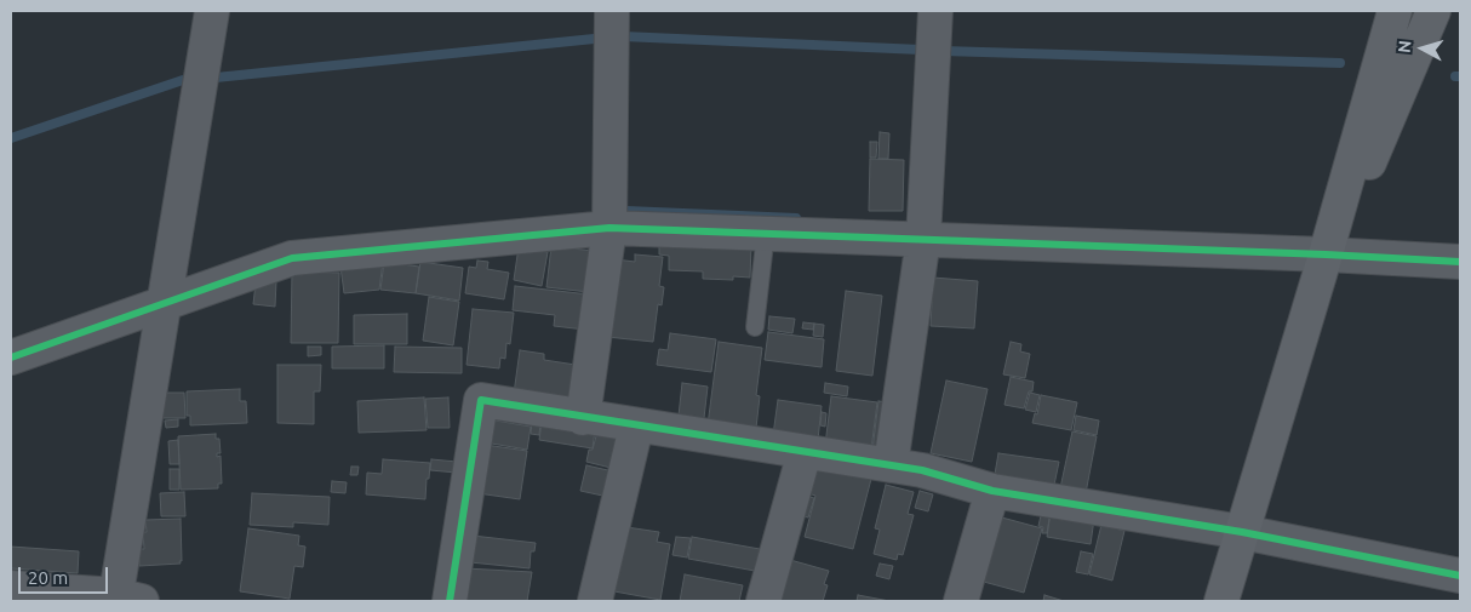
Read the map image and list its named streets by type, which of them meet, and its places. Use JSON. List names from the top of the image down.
{
  "scale_bar": "20 m",
  "north": "left"
}
